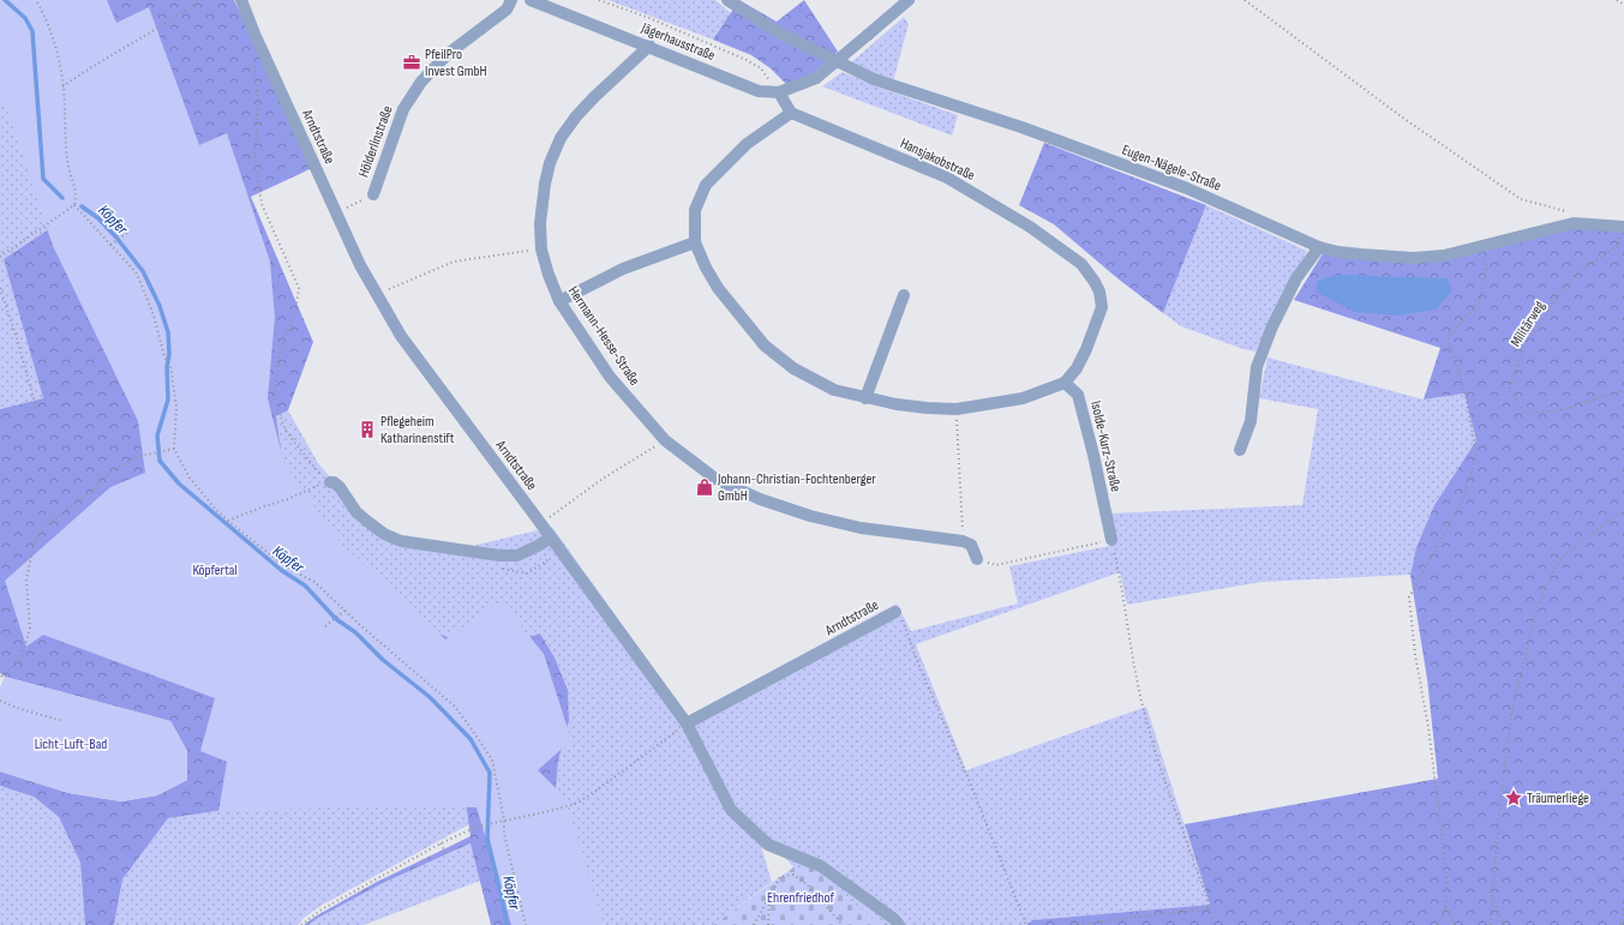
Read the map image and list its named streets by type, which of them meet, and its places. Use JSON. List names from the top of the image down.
{
  "streets": {
    "street": [
      "Jägerhausstraße",
      "Arndtstraße",
      "Hölderlinstraße",
      "Hansjakobstraße",
      "Eugen-Nägele-Straße",
      "Hermann-Hesse-Straße",
      "Isolde-Kurz-Straße"
    ],
    "path": ["Militärweg"]
  },
  "crossings": [
    ["Jägerhausstraße", "Hermann-Hesse-Straße"],
    ["Hansjakobstraße", "Isolde-Kurz-Straße"],
    ["Eugen-Nägele-Straße", "Militärweg"]
  ],
  "water": ["Köpfer"],
  "parks": ["Köpfertal", "Licht-Luft-Bad", "Ehrenfriedhof"],
  "places": {
    "office": ["PfeilPro Invest GmbH"],
    "building": ["Pflegeheim Katharinenstift"],
    "shop": ["Johann-Christian-Fochtenberger GmbH"],
    "place": ["Träumerliege"]
  }
}
